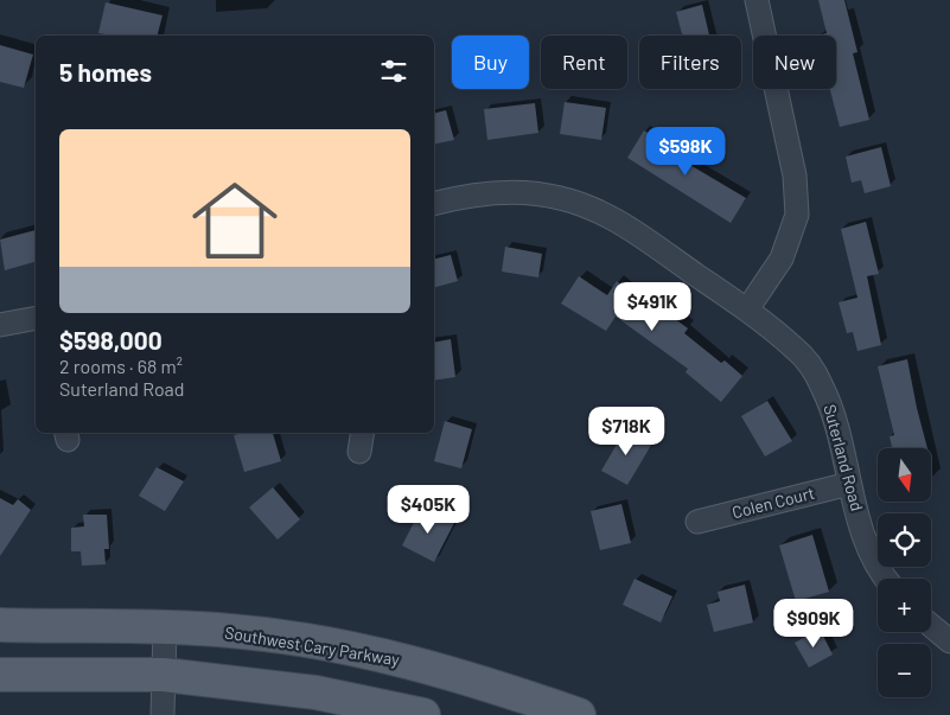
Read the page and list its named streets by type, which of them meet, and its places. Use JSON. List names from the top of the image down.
{
  "streets": {
    "main road": ["Southwest Cary Parkway"],
    "street": ["Suterland Road", "Colen Court"]
  },
  "crossings": [
    ["Suterland Road", "Colen Court"]
  ],
  "north": "bottom",
  "page": {
    "chip": [
      "Buy",
      "Rent",
      "Filters",
      "New"
    ],
    "heading": "5 homes",
    "list": [
      {
        "name": "$598,000",
        "note": "2 rooms · 68 m² · Suterland Road"
      }
    ],
    "price": [
      "$598K",
      "$491K",
      "$718K",
      "$405K",
      "$909K"
    ],
    "map_buttons": ["+", "−"]
  }
}
